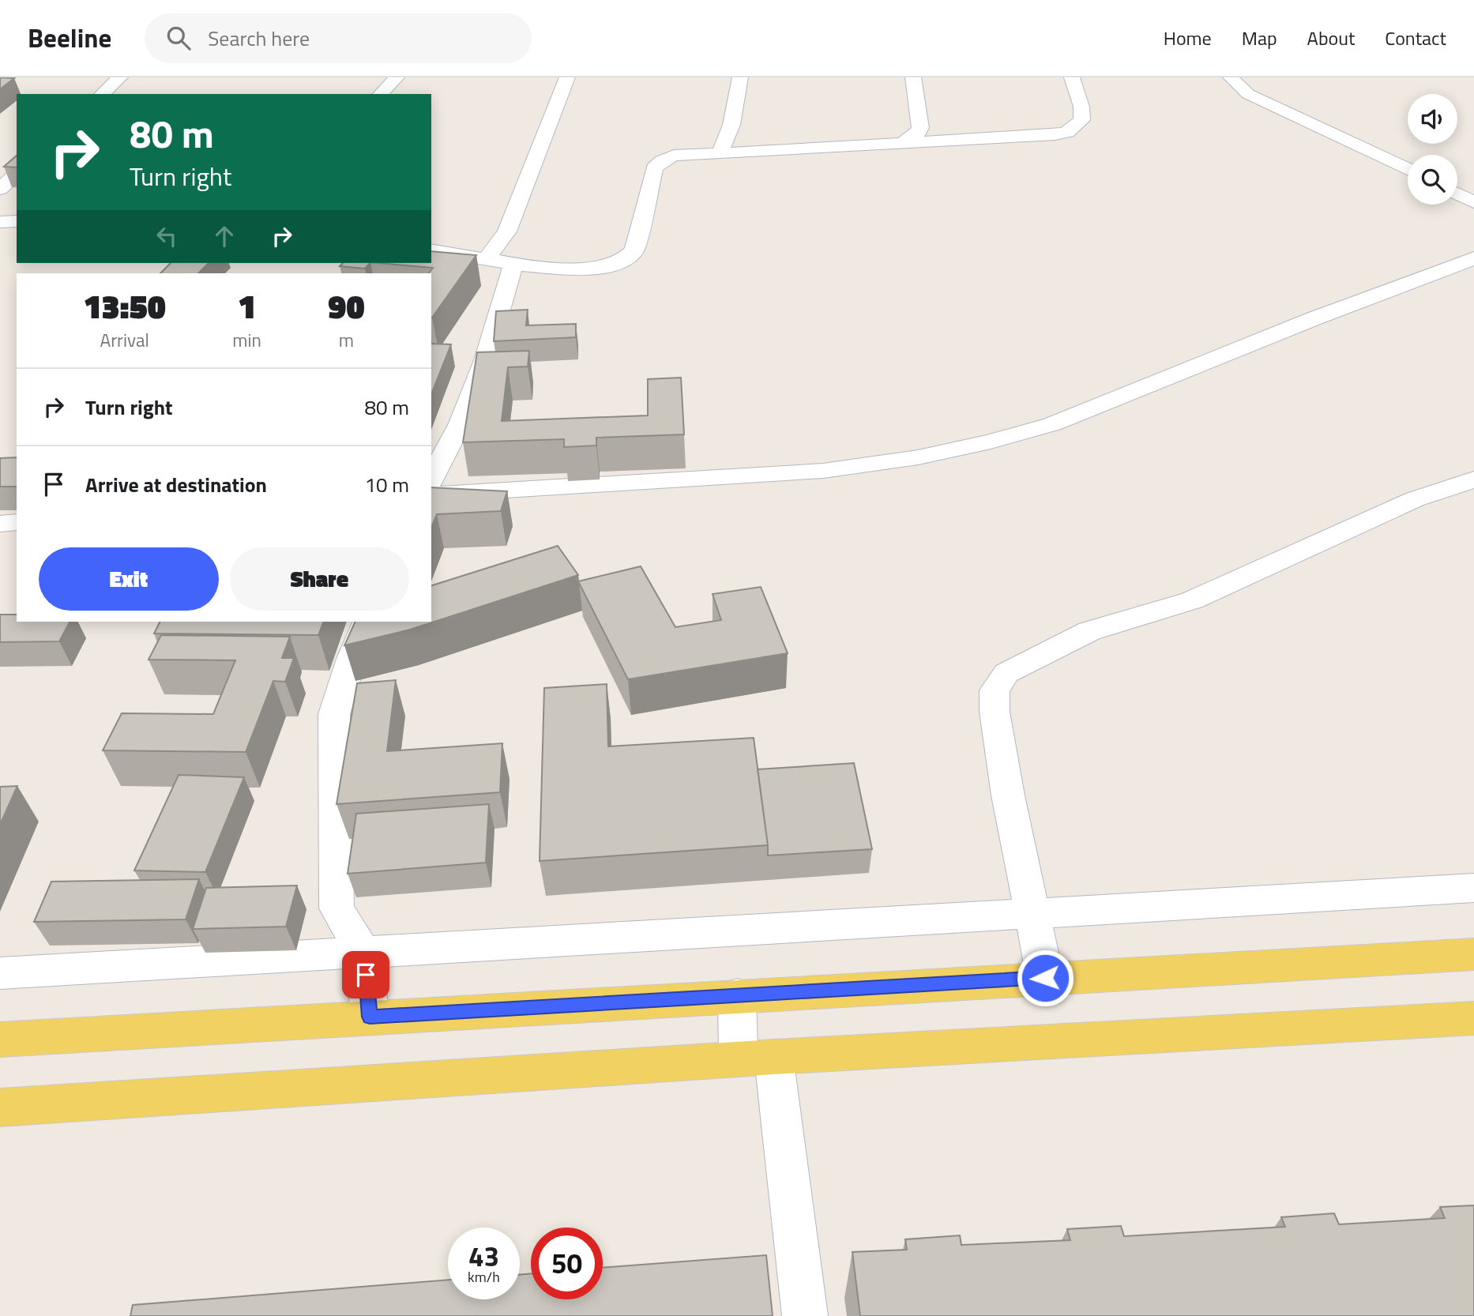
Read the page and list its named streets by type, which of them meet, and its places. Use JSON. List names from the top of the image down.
{
  "page": {
    "header": "Beeline",
    "search": "Search here",
    "nav": [
      "Home",
      "Map",
      "About",
      "Contact"
    ],
    "turn": ["80 m", "Turn right"],
    "eta": [
      "13:50",
      "Arrival",
      "1",
      "min",
      "90",
      "m"
    ],
    "list": [
      {
        "name": "Turn right",
        "value": "80 m"
      },
      {
        "name": "Arrive at destination",
        "value": "10 m"
      }
    ],
    "buttons": ["Exit", "Share"],
    "speed": "43 km/h",
    "limit": "50"
  }
}
